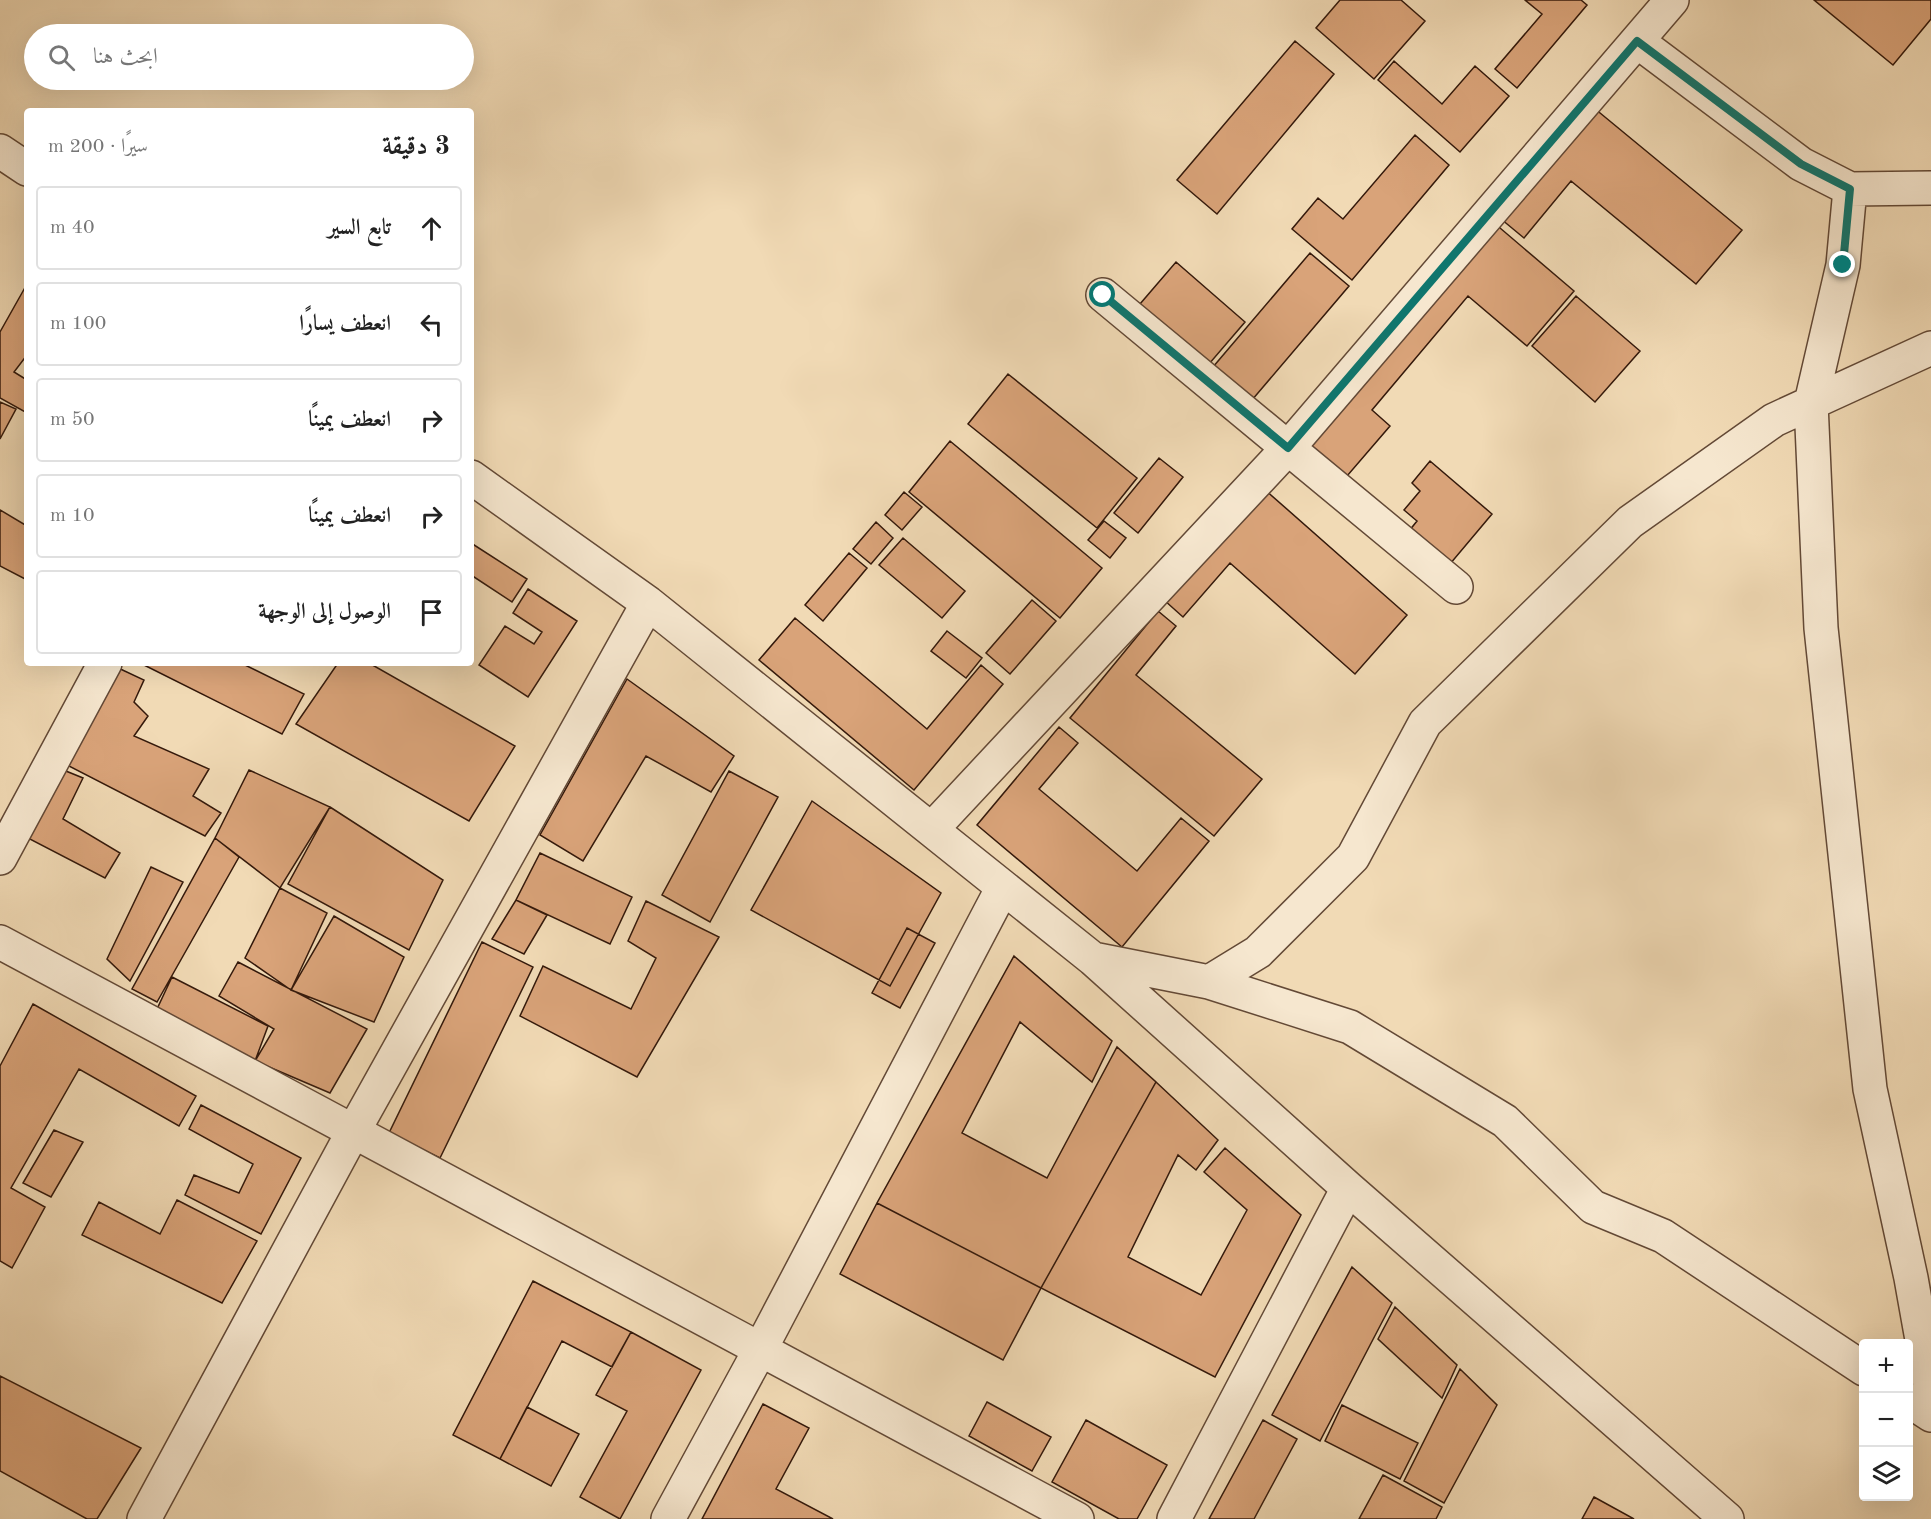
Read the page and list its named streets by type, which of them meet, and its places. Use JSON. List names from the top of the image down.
{
  "page": {
    "search": "ابحث هنا",
    "heading": ["3 دقيقة", "سيرًا · 200 m"],
    "list": [
      ["تابع السير", "40 m"],
      ["انعطف يسارًا", "100 m"],
      ["انعطف يمينًا", "50 m"],
      ["انعطف يمينًا", "10 m"],
      "الوصول إلى الوجهة"
    ],
    "map_buttons": ["+", "−"]
  }
}
